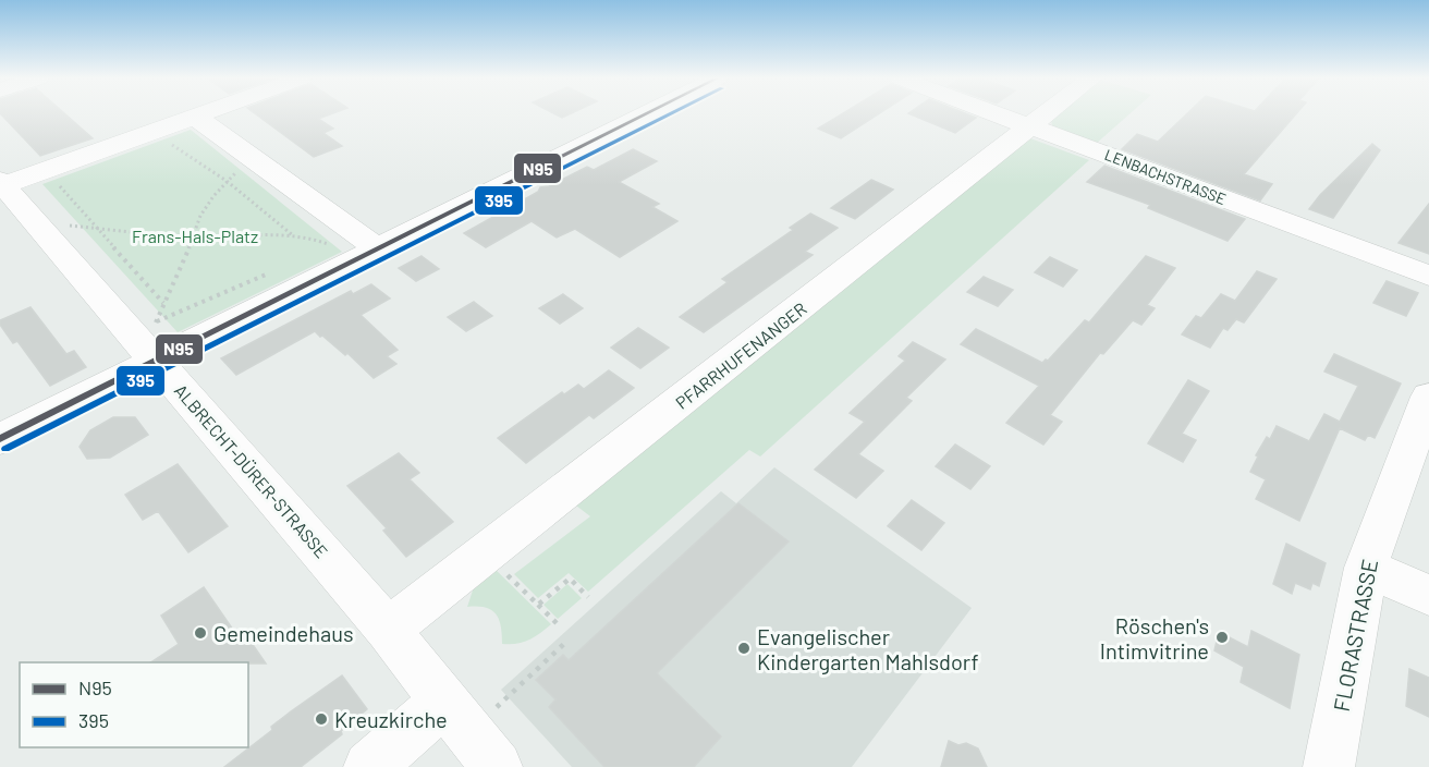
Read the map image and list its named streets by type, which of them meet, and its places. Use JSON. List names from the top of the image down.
{
  "streets": {
    "street": [
      "LENBACHSTRASSE",
      "PFARRHUFENANGER",
      "ALBRECHT-DÜRER-STRASSE",
      "FLORASTRASSE"
    ]
  },
  "crossings": [
    ["LENBACHSTRASSE", "PFARRHUFENANGER"],
    ["PFARRHUFENANGER", "ALBRECHT-DÜRER-STRASSE"]
  ],
  "parks": ["Frans-Hals-Platz"],
  "places": [
    "Gemeindehaus",
    "Röschen's Intimvitrine",
    "Evangelischer Kindergarten Mahlsdorf",
    "Kreuzkirche"
  ],
  "lines": ["transit line N95", "transit line 395"],
  "legend": ["N95", "395"]
}
